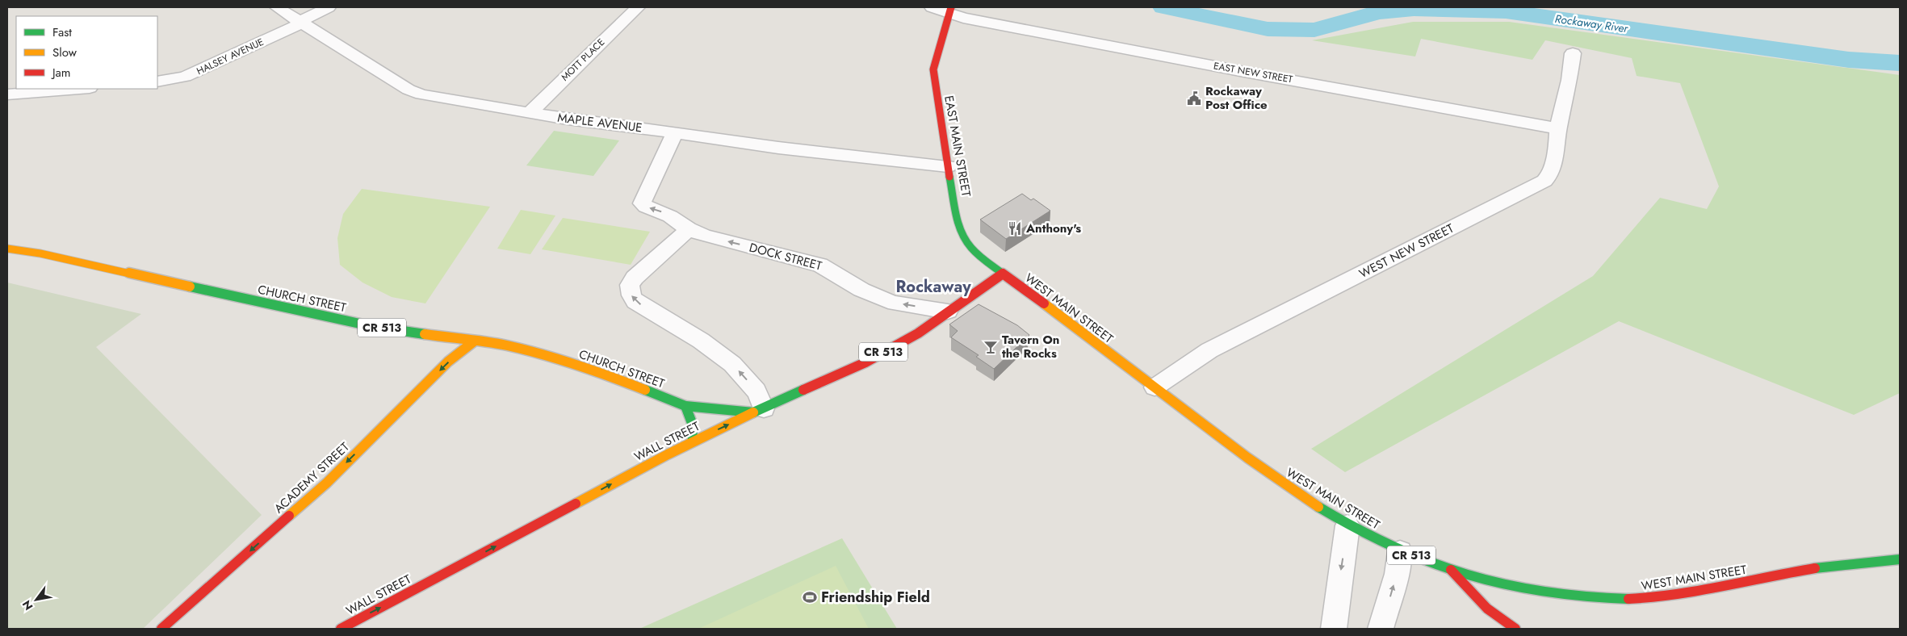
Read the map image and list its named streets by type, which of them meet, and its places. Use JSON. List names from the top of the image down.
{
  "streets": {
    "main road": [
      "EAST MAIN STREET",
      "CHURCH STREET",
      "WEST MAIN STREET",
      "CR 513",
      "WALL STREET",
      "ACADEMY STREET"
    ],
    "street": [
      "HALSEY AVENUE",
      "MOTT PLACE",
      "EAST NEW STREET",
      "MAPLE AVENUE",
      "WEST NEW STREET",
      "DOCK STREET"
    ]
  },
  "crossings": [
    ["HALSEY AVENUE", "MAPLE AVENUE"],
    ["MOTT PLACE", "MAPLE AVENUE"],
    ["EAST NEW STREET", "EAST MAIN STREET"],
    ["EAST NEW STREET", "WEST NEW STREET"],
    ["MAPLE AVENUE", "EAST MAIN STREET"],
    ["MAPLE AVENUE", "DOCK STREET"],
    ["EAST MAIN STREET", "WEST MAIN STREET"],
    ["EAST MAIN STREET", "WALL STREET"],
    ["WEST NEW STREET", "WEST MAIN STREET"],
    ["DOCK STREET", "WALL STREET"],
    ["CHURCH STREET", "WALL STREET"],
    ["CHURCH STREET", "ACADEMY STREET"],
    ["WEST MAIN STREET", "WALL STREET"]
  ],
  "one_way": ["DOCK STREET", "WALL STREET", "ACADEMY STREET"],
  "districts": ["Rockaway"],
  "water": ["Rockaway River"],
  "places": {
    "public building": ["Rockaway Post Office"],
    "restaurant": ["Anthony's"],
    "bar": ["Tavern On the Rocks"],
    "sports": ["Friendship Field"]
  },
  "legend": ["Fast", "Slow", "Jam"],
  "north": "bottom left"
}
